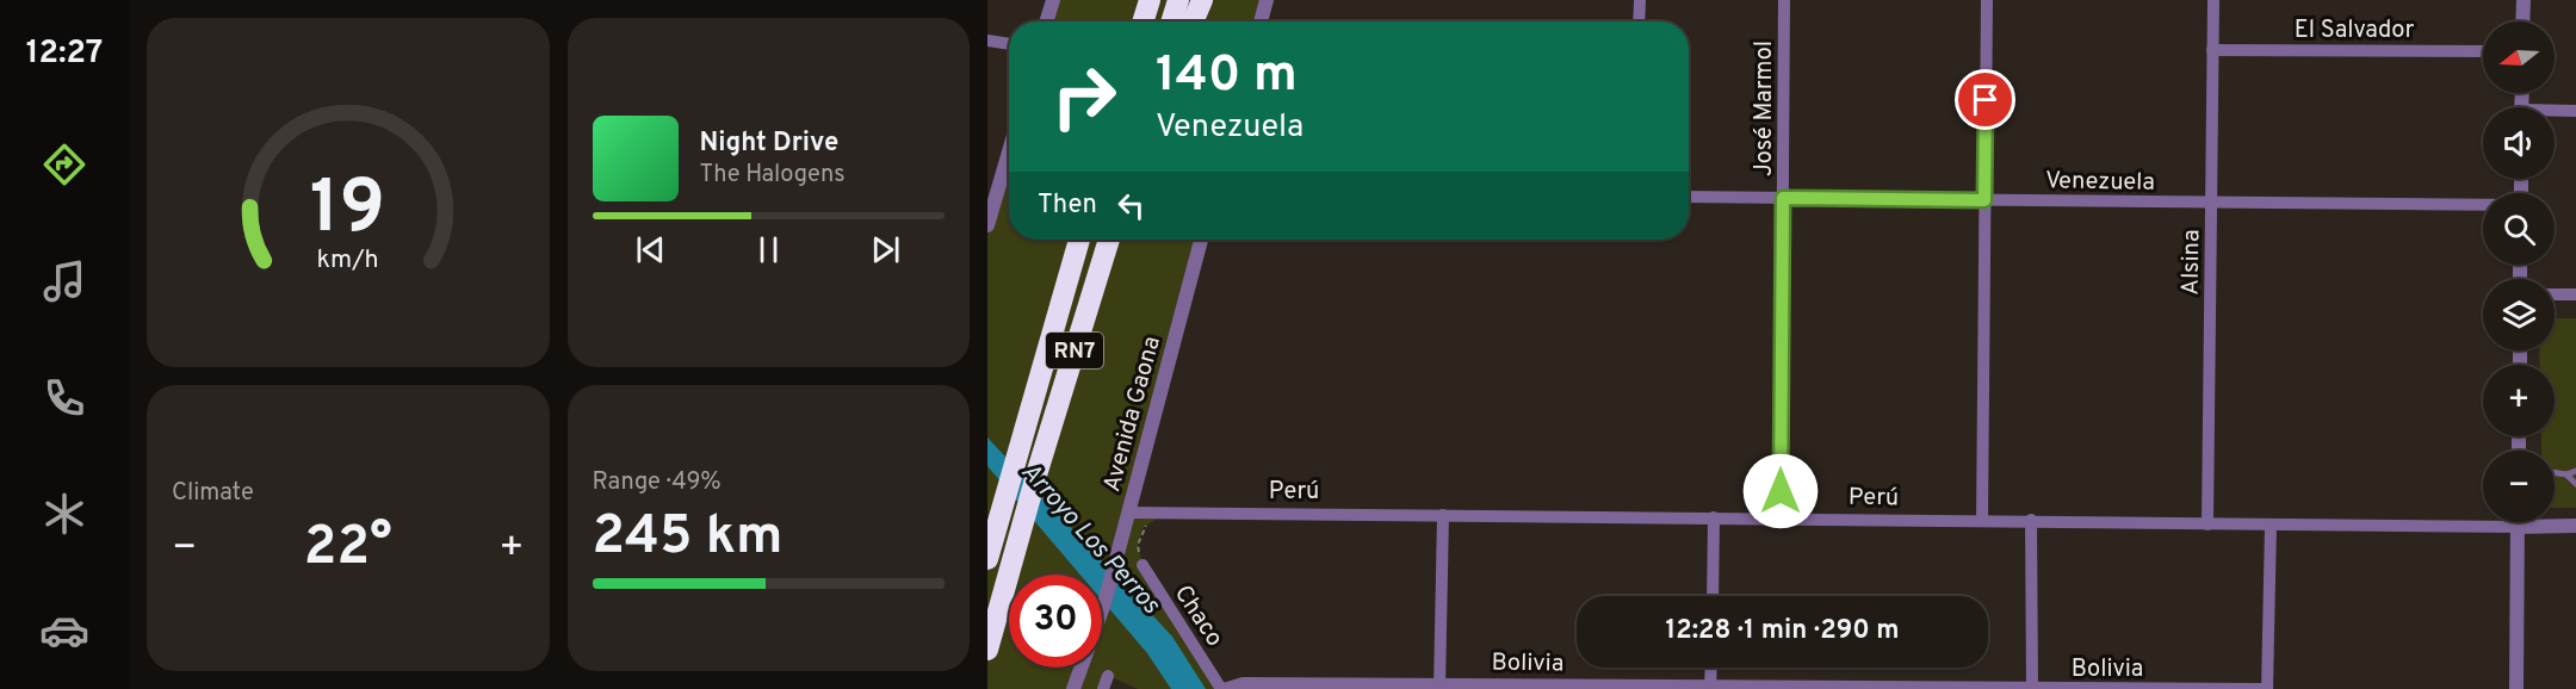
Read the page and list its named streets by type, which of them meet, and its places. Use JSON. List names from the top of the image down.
{
  "streets": {
    "highway": ["RN7"],
    "street": [
      "El Salvador",
      "José Marmol",
      "Venezuela",
      "Alsina",
      "Avenida Gaona",
      "Perú",
      "Chaco",
      "Bolivia"
    ]
  },
  "crossings": [
    ["El Salvador", "Alsina"],
    ["José Marmol", "Venezuela"],
    ["José Marmol", "Perú"],
    ["Venezuela", "Alsina"],
    ["Alsina", "Perú"],
    ["Avenida Gaona", "Perú"],
    ["Chaco", "Bolivia"]
  ],
  "water": ["Arroyo Los Perros"],
  "north": "left",
  "page": {
    "tabs": "12:27",
    "map_buttons": ["+", "−"],
    "turn": ["140 m", "Venezuela"],
    "song": ["Night Drive", "The Halogens"],
    "then": "Then",
    "tile": [
      "Climate",
      ["Range · 49%", "245 km"]
    ],
    "heat": ["−", "22°", "+"],
    "limit": "30",
    "trip": "12:28 · 1 min · 290 m",
    "gauge": ["19", "km/h"]
  }
}
